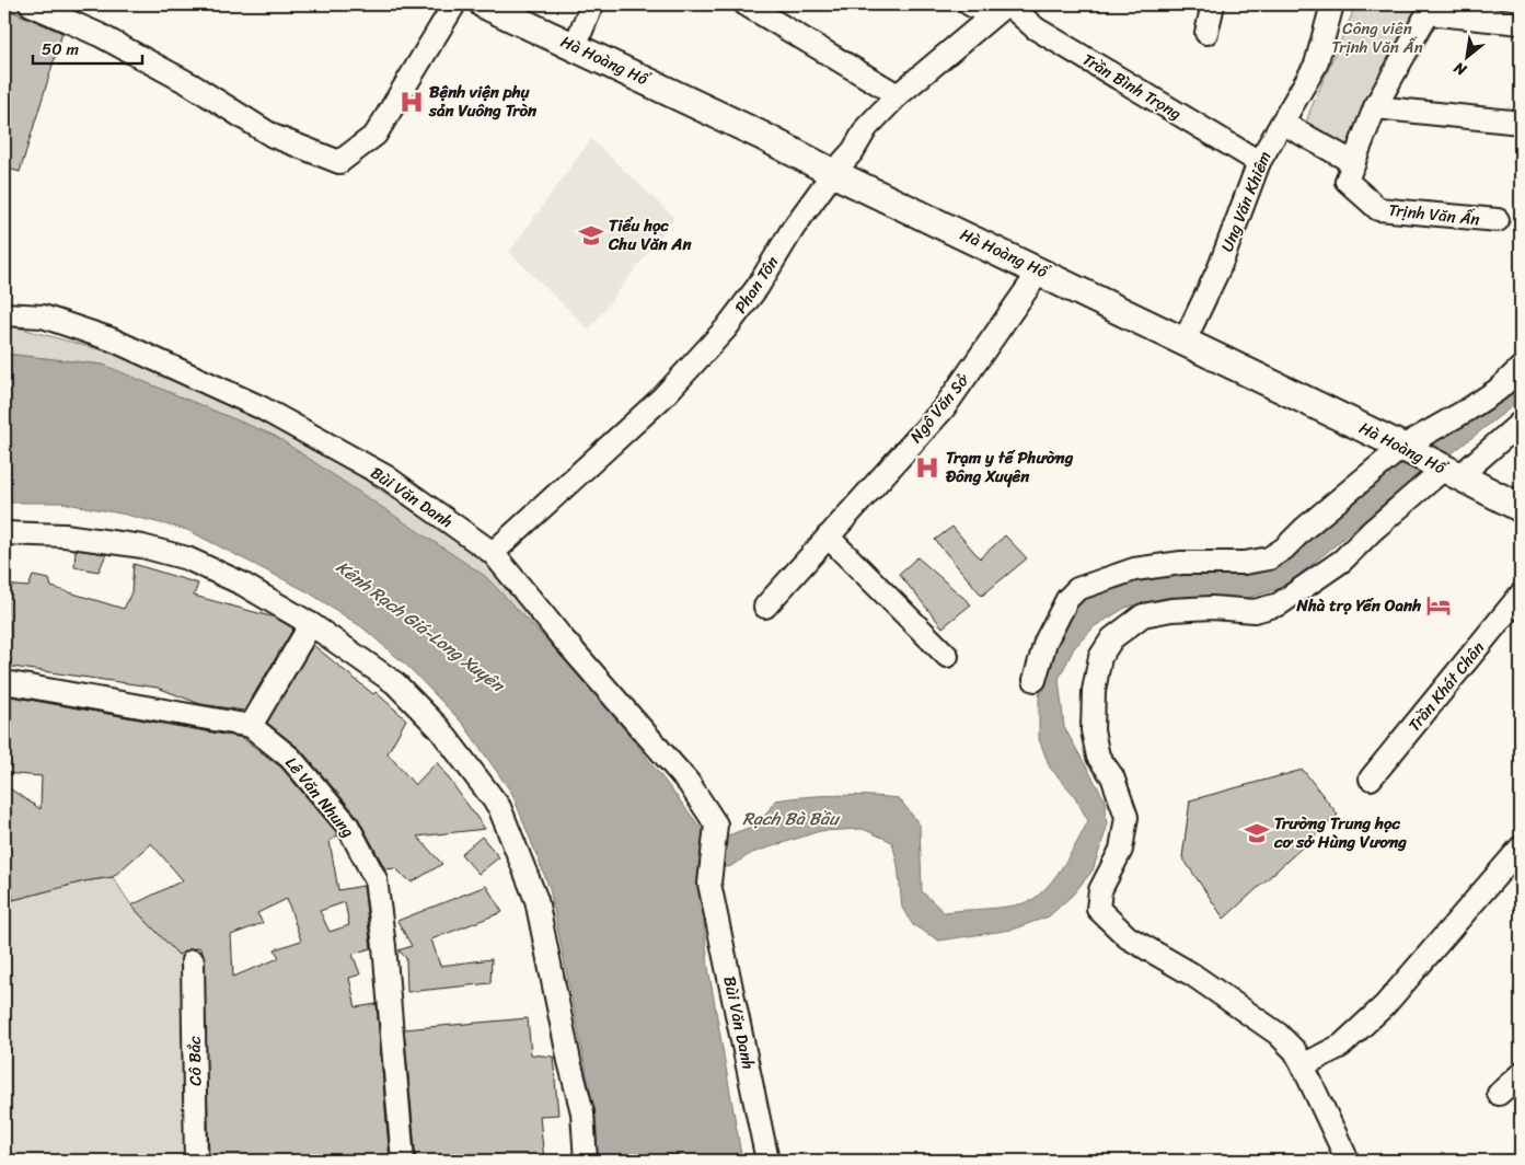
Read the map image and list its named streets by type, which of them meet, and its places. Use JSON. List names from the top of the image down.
{
  "streets": {
    "main road": ["Hà Hoàng Hổ"],
    "street": [
      "Trần Bình Trọng",
      "Ung Văn Khiêm",
      "Trịnh Văn Ấn",
      "Phan Tôn",
      "Ngô Văn Sở",
      "Bùi Văn Danh",
      "Trần Khát Chân",
      "Lê Văn Nhung",
      "Cô Bắc"
    ]
  },
  "crossings": [
    ["Hà Hoàng Hổ", "Ung Văn Khiêm"],
    ["Hà Hoàng Hổ", "Phan Tôn"],
    ["Hà Hoàng Hổ", "Ngô Văn Sở"],
    ["Trần Bình Trọng", "Ung Văn Khiêm"],
    ["Trần Bình Trọng", "Phan Tôn"],
    ["Phan Tôn", "Bùi Văn Danh"]
  ],
  "water": ["Kênh Rạch Giá-Long Xuyên", "Rạch Bà Bầu"],
  "parks": ["Công viên Trịnh Văn Ấn"],
  "places": {
    "hospital": ["Bệnh viện phụ sản Vuông Tròn", "Trạm y tế Phường Đông Xuyên"],
    "school or university": ["Tiểu học Chu Văn An", "Trường Trung học cơ sở Hùng Vương"],
    "hotel": ["Nhà trọ Yến Oanh"]
  },
  "scale_bar": "50 m",
  "north": "bottom left"
}
